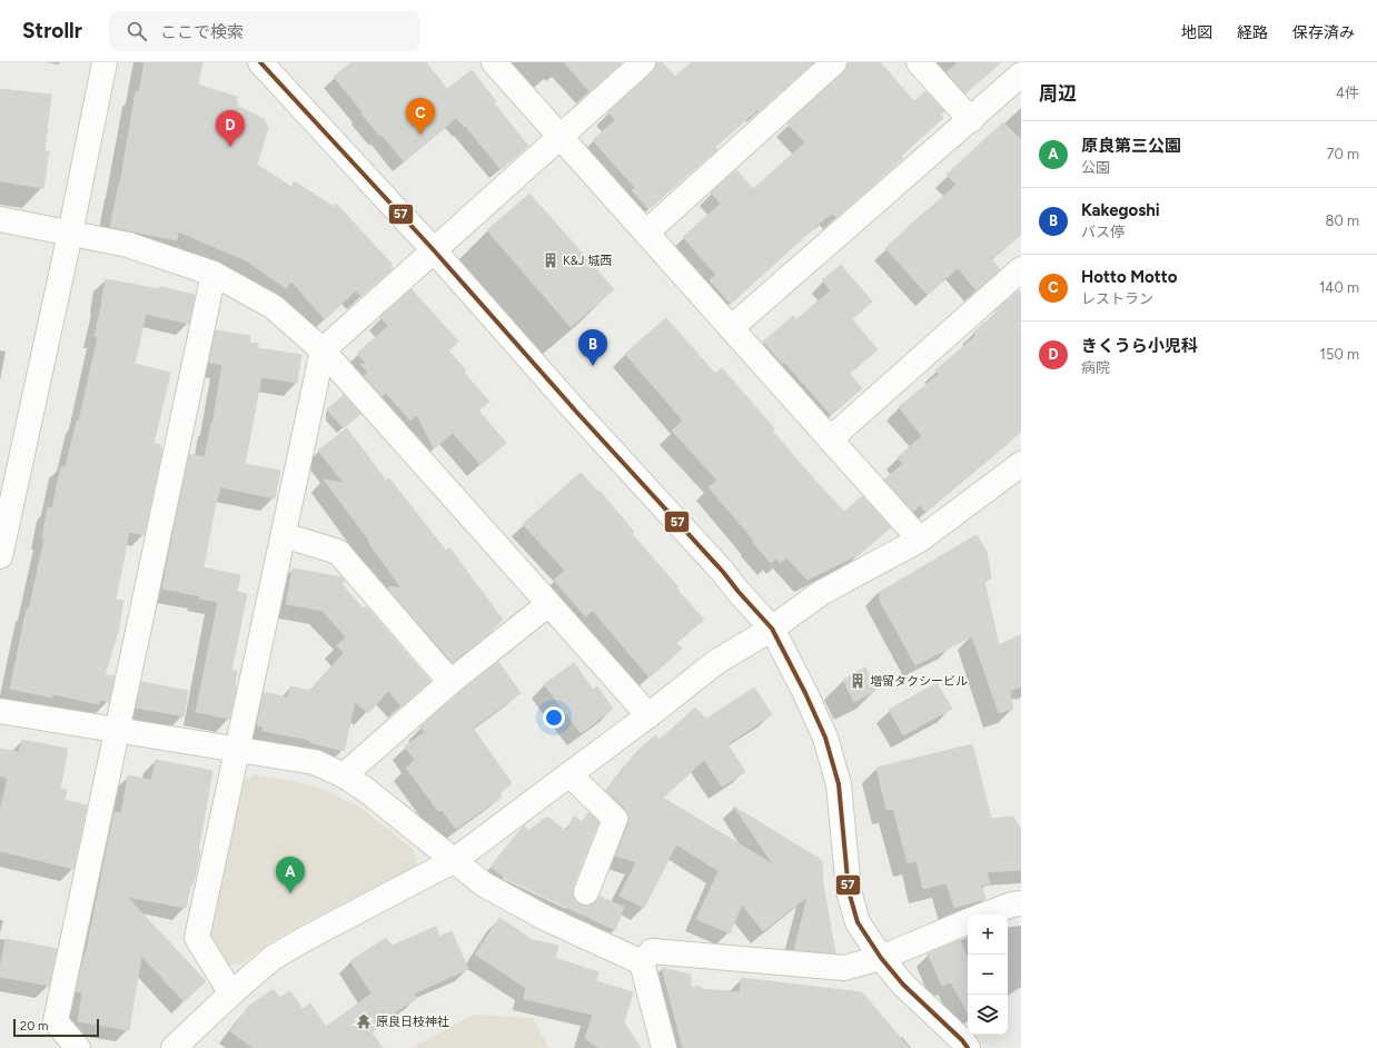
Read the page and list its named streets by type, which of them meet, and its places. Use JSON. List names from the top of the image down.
{
  "places": {
    "building": ["K&J 城西", "増留タクシービル"],
    "temple": ["原良日枝神社"]
  },
  "lines": ["transit line 57"],
  "scale_bar": "20 m",
  "page": {
    "header": "Strollr",
    "search": "ここで検索",
    "nav": ["地図", "経路", "保存済み"],
    "heading": ["周辺", "4件"],
    "pins": [
      "C",
      "D",
      "B",
      "A"
    ],
    "list": [
      {
        "mark": "A",
        "name": "原良第三公園",
        "note": "公園",
        "value": "70 m"
      },
      {
        "mark": "B",
        "name": "Kakegoshi",
        "note": "バス停",
        "value": "80 m"
      },
      {
        "mark": "C",
        "name": "Hotto Motto",
        "note": "レストラン",
        "value": "140 m"
      },
      {
        "mark": "D",
        "name": "きくうら小児科",
        "note": "病院",
        "value": "150 m"
      }
    ],
    "map_buttons": ["+", "−"],
    "scale": "20 m"
  }
}
